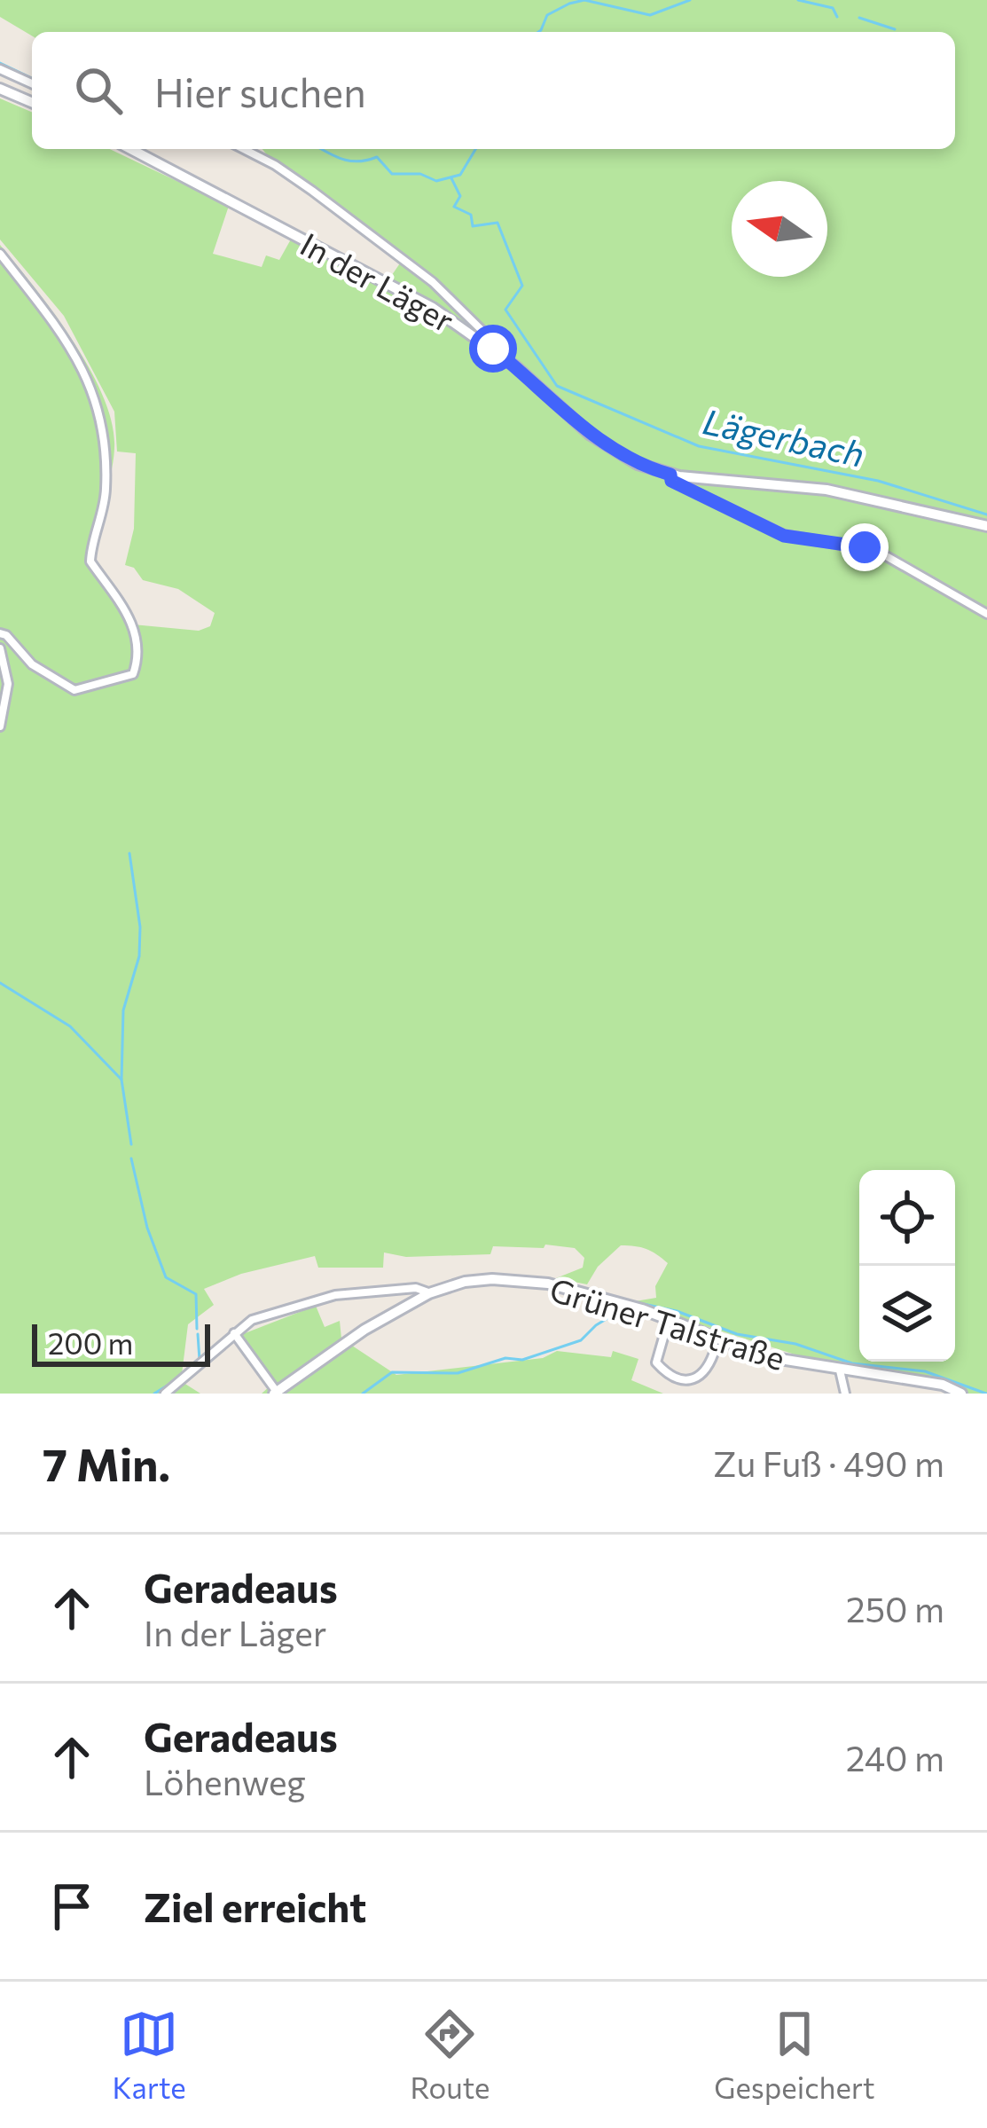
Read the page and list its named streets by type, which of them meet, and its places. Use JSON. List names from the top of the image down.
{
  "streets": {
    "main road": ["In der Läger", "Grüner Talstraße"]
  },
  "water": ["Lägerbach"],
  "scale_bar": "200 m",
  "north": "left",
  "page": {
    "search": "Hier suchen",
    "scale": "200 m",
    "heading": ["7 Min.", "Zu Fuß · 490 m"],
    "list": [
      ["Geradeaus", "In der Läger", "250 m"],
      ["Geradeaus", "Löhenweg", "240 m"],
      "Ziel erreicht"
    ],
    "nav": ["Karte", "Route", "Gespeichert"]
  }
}
